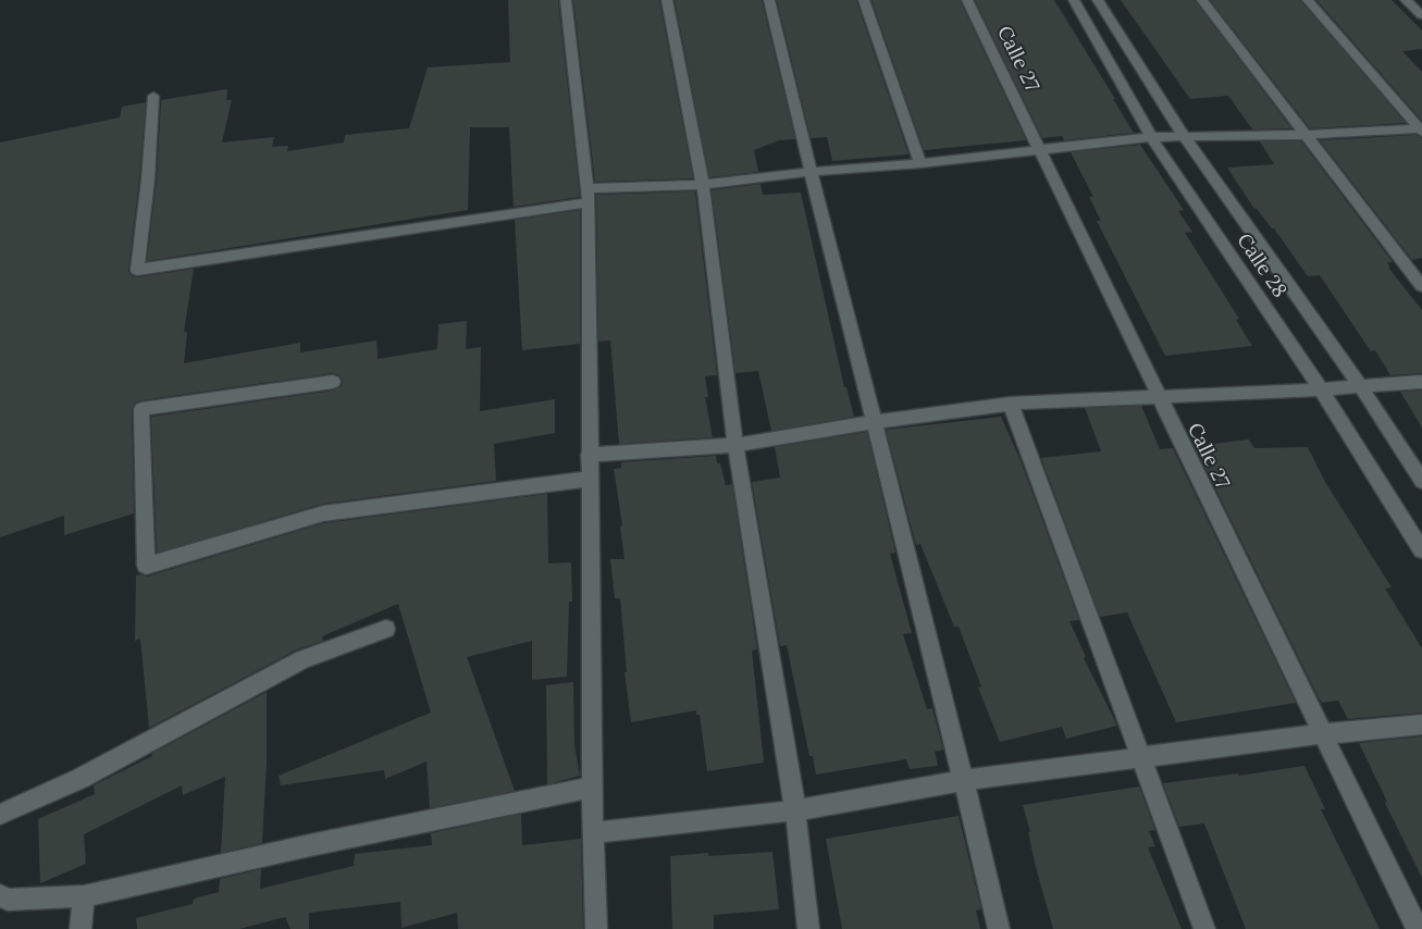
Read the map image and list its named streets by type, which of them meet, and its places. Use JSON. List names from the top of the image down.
{
  "streets": {
    "street": ["Calle 27", "Calle 28"]
  }
}
